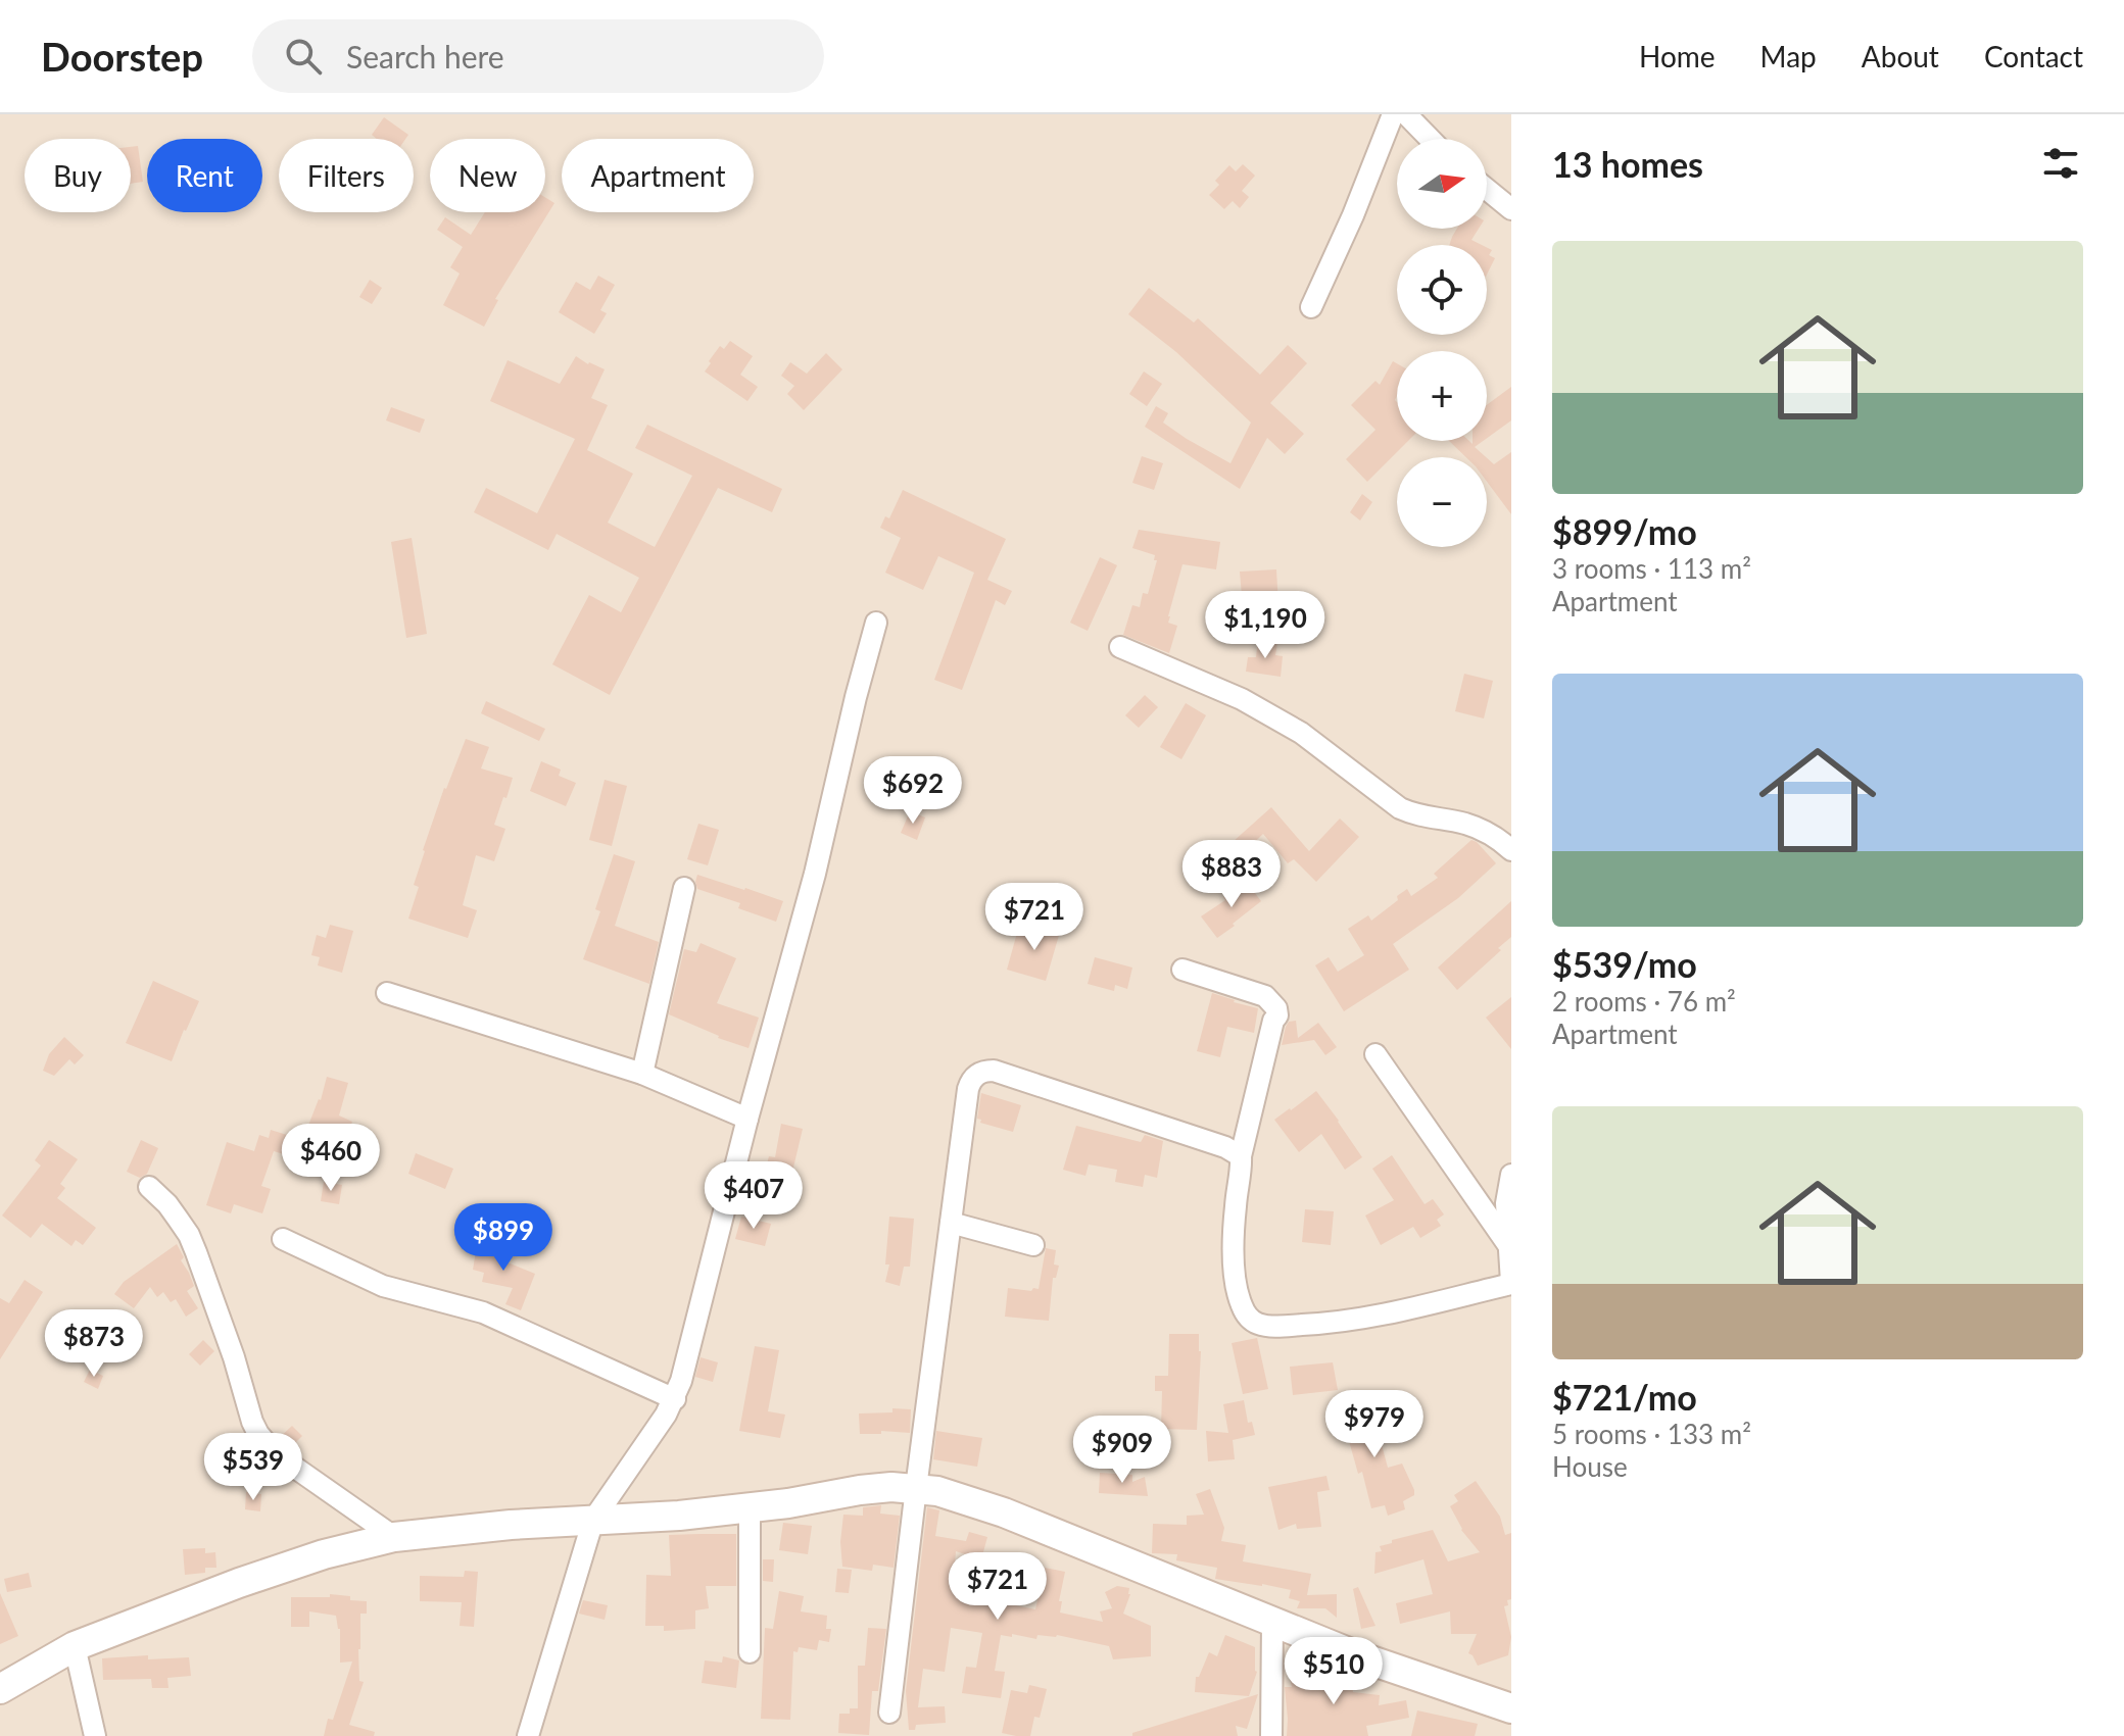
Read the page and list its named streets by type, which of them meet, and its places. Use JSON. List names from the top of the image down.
{
  "north": "right",
  "page": {
    "header": "Doorstep",
    "search": "Search here",
    "nav": [
      "Home",
      "Map",
      "About",
      "Contact"
    ],
    "heading": "13 homes",
    "map_buttons": ["+", "−"],
    "chip": [
      "Buy",
      "Rent",
      "Filters",
      "New",
      "Apartment"
    ],
    "list": [
      {
        "name": "$899/mo",
        "note": "3 rooms · 113 m² · Apartment"
      },
      {
        "name": "$539/mo",
        "note": "2 rooms · 76 m² · Apartment"
      },
      {
        "name": "$721/mo",
        "note": "5 rooms · 133 m² · House"
      }
    ],
    "price": [
      "$1,190",
      "$692",
      "$883",
      "$721",
      "$460",
      "$407",
      "$899",
      "$873",
      "$979",
      "$909",
      "$539",
      "$721",
      "$510"
    ]
  }
}
